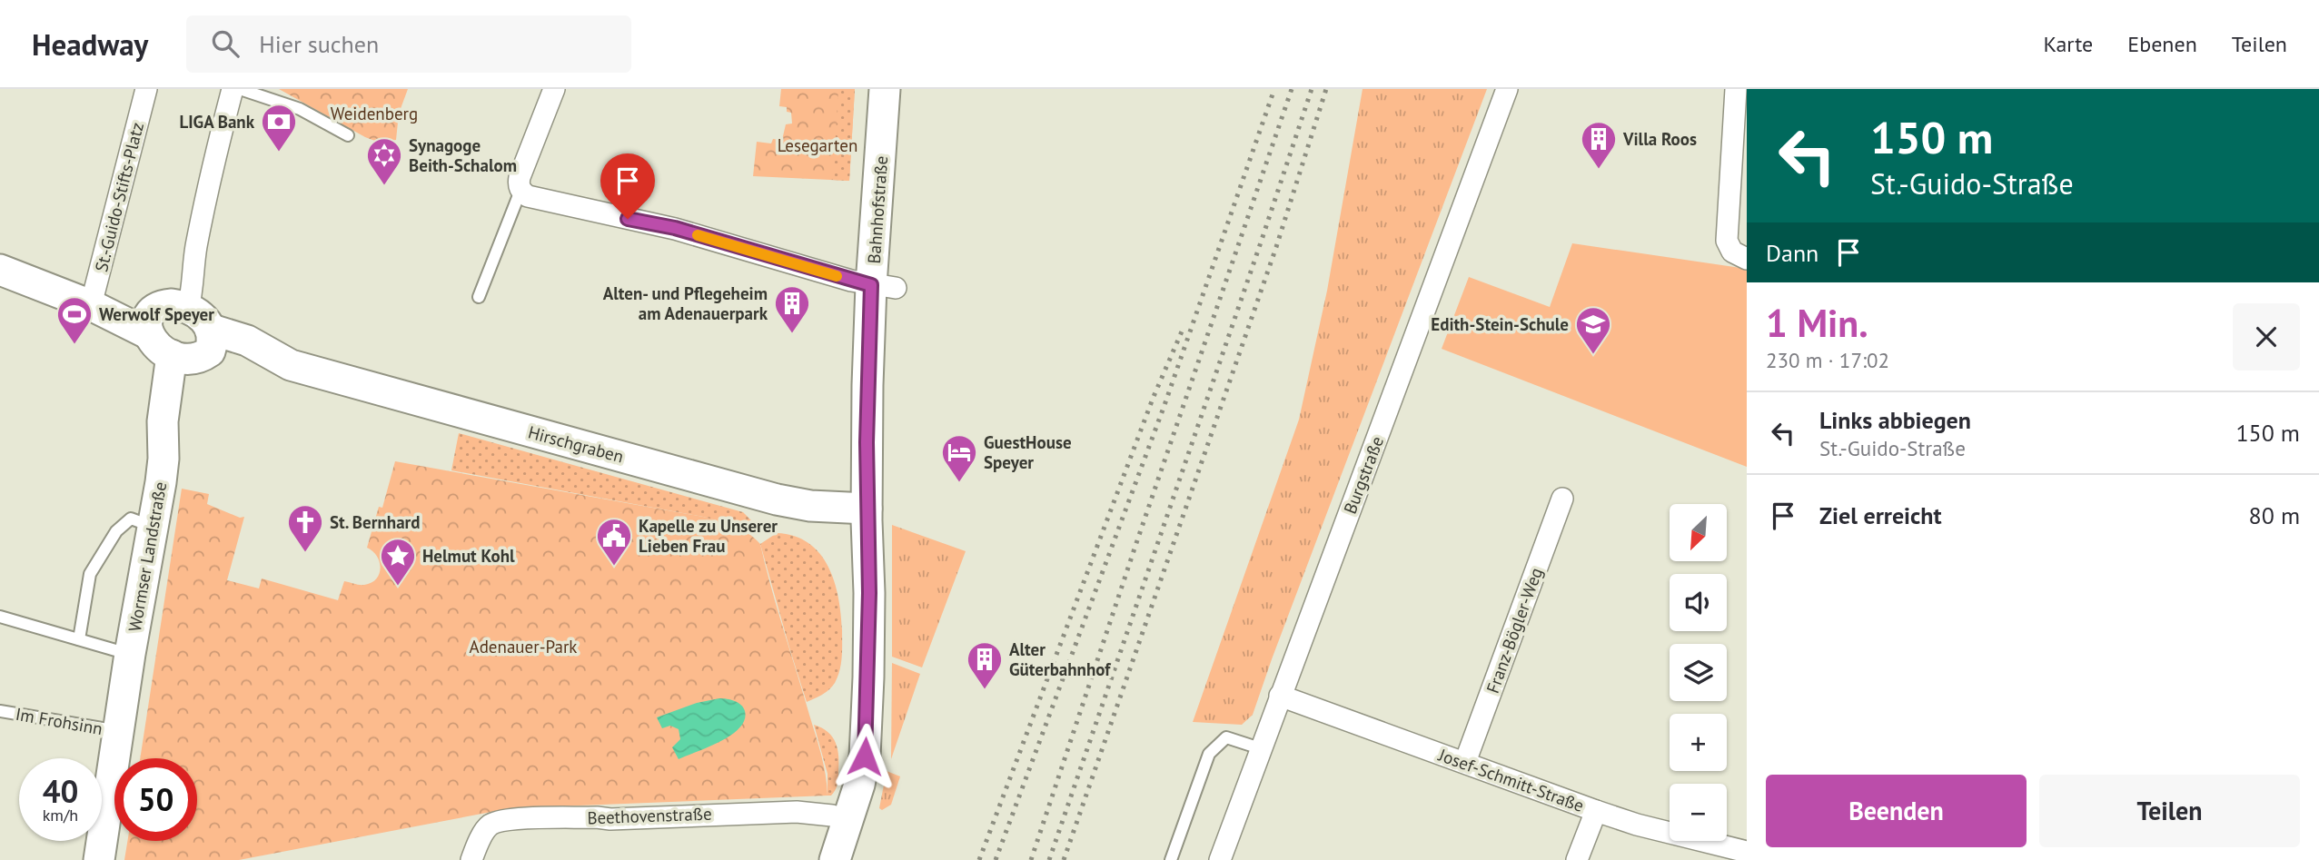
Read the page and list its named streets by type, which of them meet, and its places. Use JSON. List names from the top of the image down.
{
  "streets": {
    "street": [
      "St.-Guido-Stifts-Platz",
      "Bahnhofstraße",
      "Hirschgraben",
      "Burgstraße",
      "Wormser Landstraße",
      "Franz-Bögler-Weg",
      "Josef-Schmitt-Straße",
      "Beethovenstraße"
    ],
    "lane": ["Im Frohsinn"]
  },
  "crossings": [
    ["Bahnhofstraße", "Hirschgraben"],
    ["Bahnhofstraße", "Beethovenstraße"],
    ["Hirschgraben", "Wormser Landstraße"],
    ["Burgstraße", "Josef-Schmitt-Straße"],
    ["Wormser Landstraße", "Im Frohsinn"],
    ["Franz-Bögler-Weg", "Josef-Schmitt-Straße"]
  ],
  "parks": ["Weidenberg", "Lesegarten", "Adenauer-Park"],
  "places": {
    "bank": ["LIGA Bank"],
    "building": ["Villa Roos", "Alten- und Pflegeheim am Adenauerpark", "Alter Güterbahnhof"],
    "synagogue": ["Synagoge Beith-Schalom"],
    "sports": ["Werwolf Speyer"],
    "school or university": ["Edith-Stein-Schule"],
    "hotel": ["GuestHouse Speyer"],
    "church": ["St. Bernhard"],
    "public building": ["Kapelle zu Unserer Lieben Frau"],
    "place": ["Helmut Kohl"]
  },
  "north": "bottom left",
  "page": {
    "header": "Headway",
    "search": "Hier suchen",
    "nav": ["Karte", "Ebenen", "Teilen"],
    "turn": ["150 m", "St.-Guido-Straße"],
    "then": "Dann",
    "heading": ["1 Min.", "230 m · 17:02"],
    "list": [
      {
        "name": "Links abbiegen",
        "note": "St.-Guido-Straße",
        "value": "150 m"
      },
      {
        "name": "Ziel erreicht",
        "value": "80 m"
      }
    ],
    "map_buttons": ["+", "−"],
    "speed": "40 km/h",
    "limit": "50",
    "buttons": ["Beenden", "Teilen"]
  }
}
